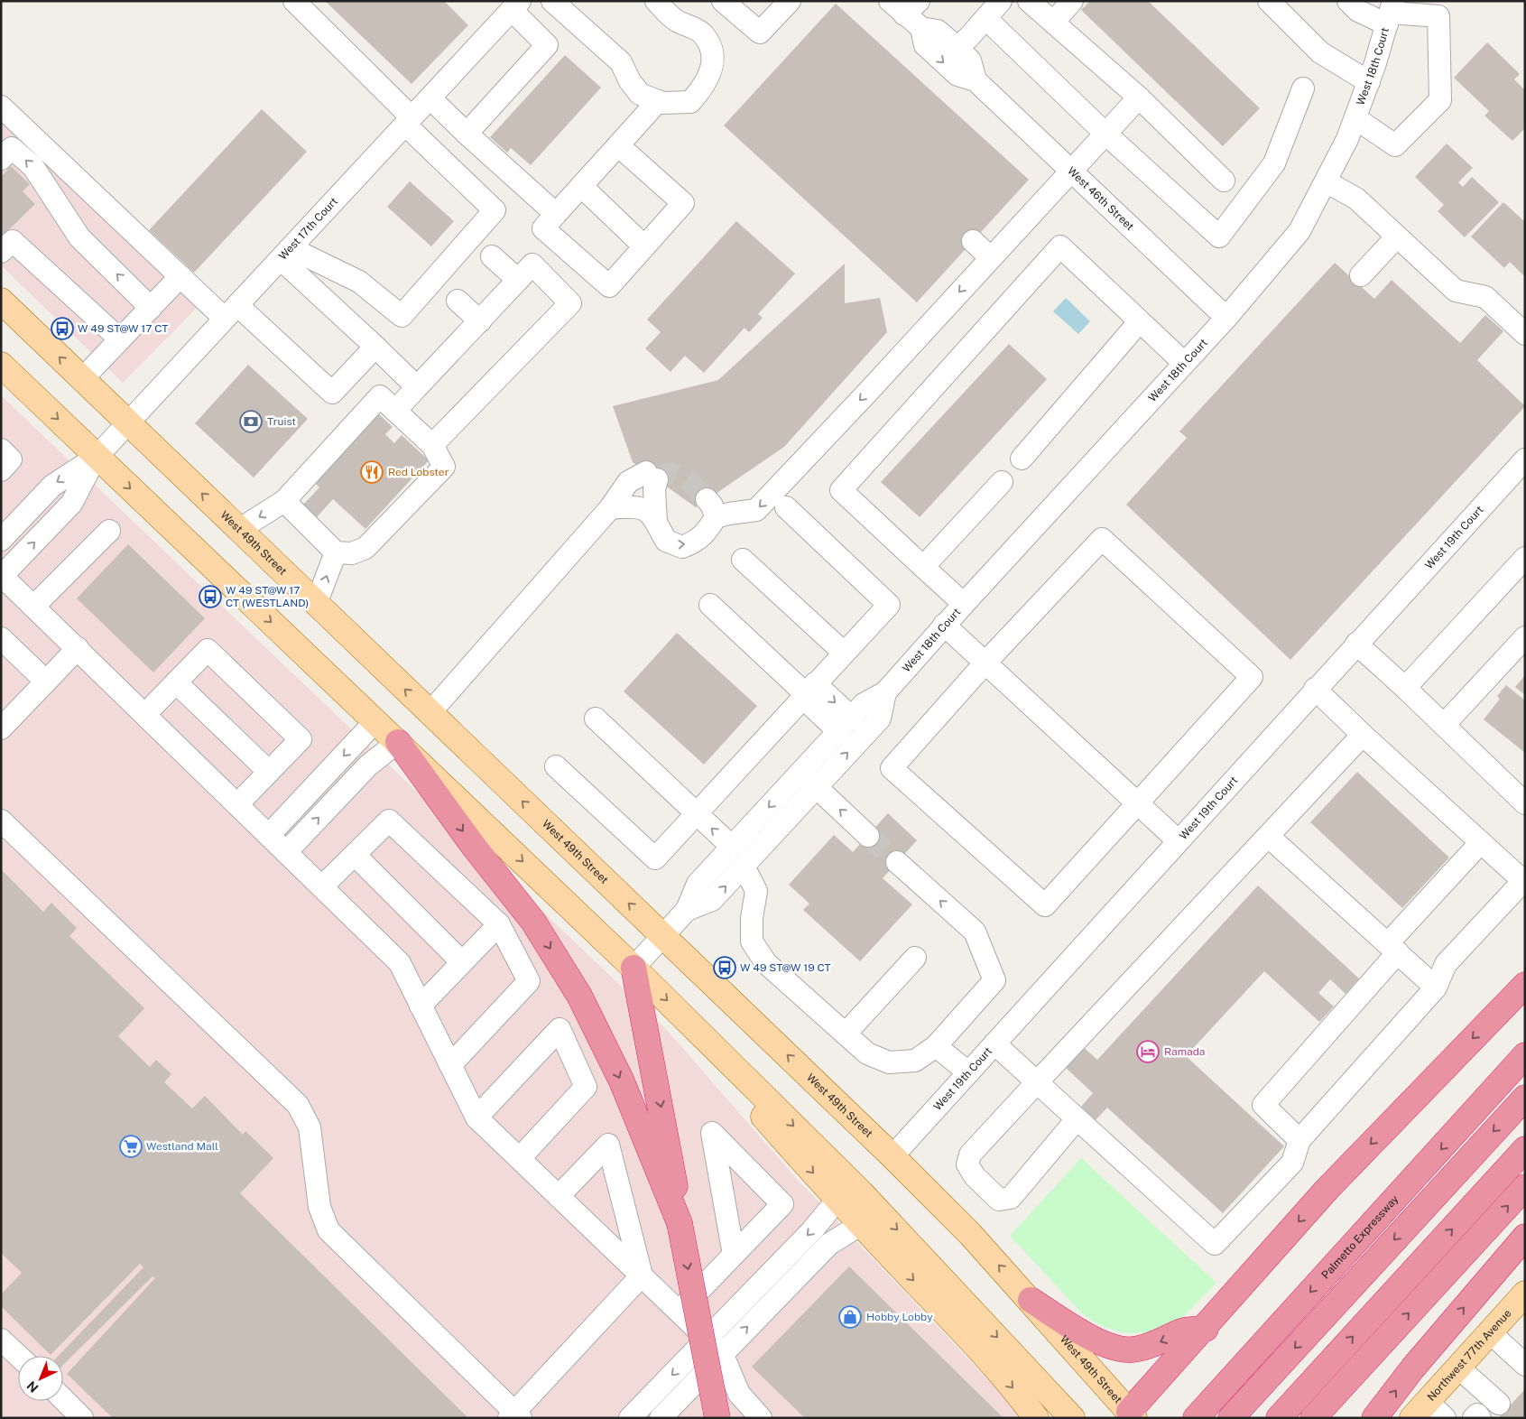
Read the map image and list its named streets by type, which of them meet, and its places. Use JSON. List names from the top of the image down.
{
  "streets": {
    "highway": ["Palmetto Expressway"],
    "main road": ["West 49th Street", "Northwest 77th Avenue"],
    "street": [
      "West 18th Court",
      "West 46th Street",
      "West 17th Court",
      "West 19th Court"
    ]
  },
  "crossings": [
    ["West 18th Court", "West 46th Street"],
    ["West 18th Court", "West 49th Street"],
    ["West 17th Court", "West 49th Street"],
    ["West 19th Court", "West 49th Street"]
  ],
  "places": {
    "bus stop": ["W 49 ST@W 17 CT", "W 49 ST@W 17 CT (WESTLAND)", "W 49 ST@W 19 CT"],
    "bank": ["Truist"],
    "restaurant": ["Red Lobster"],
    "hotel": ["Ramada"],
    "supermarket": ["Westland Mall"],
    "shop": ["Hobby Lobby"]
  },
  "north": "bottom left"
}
